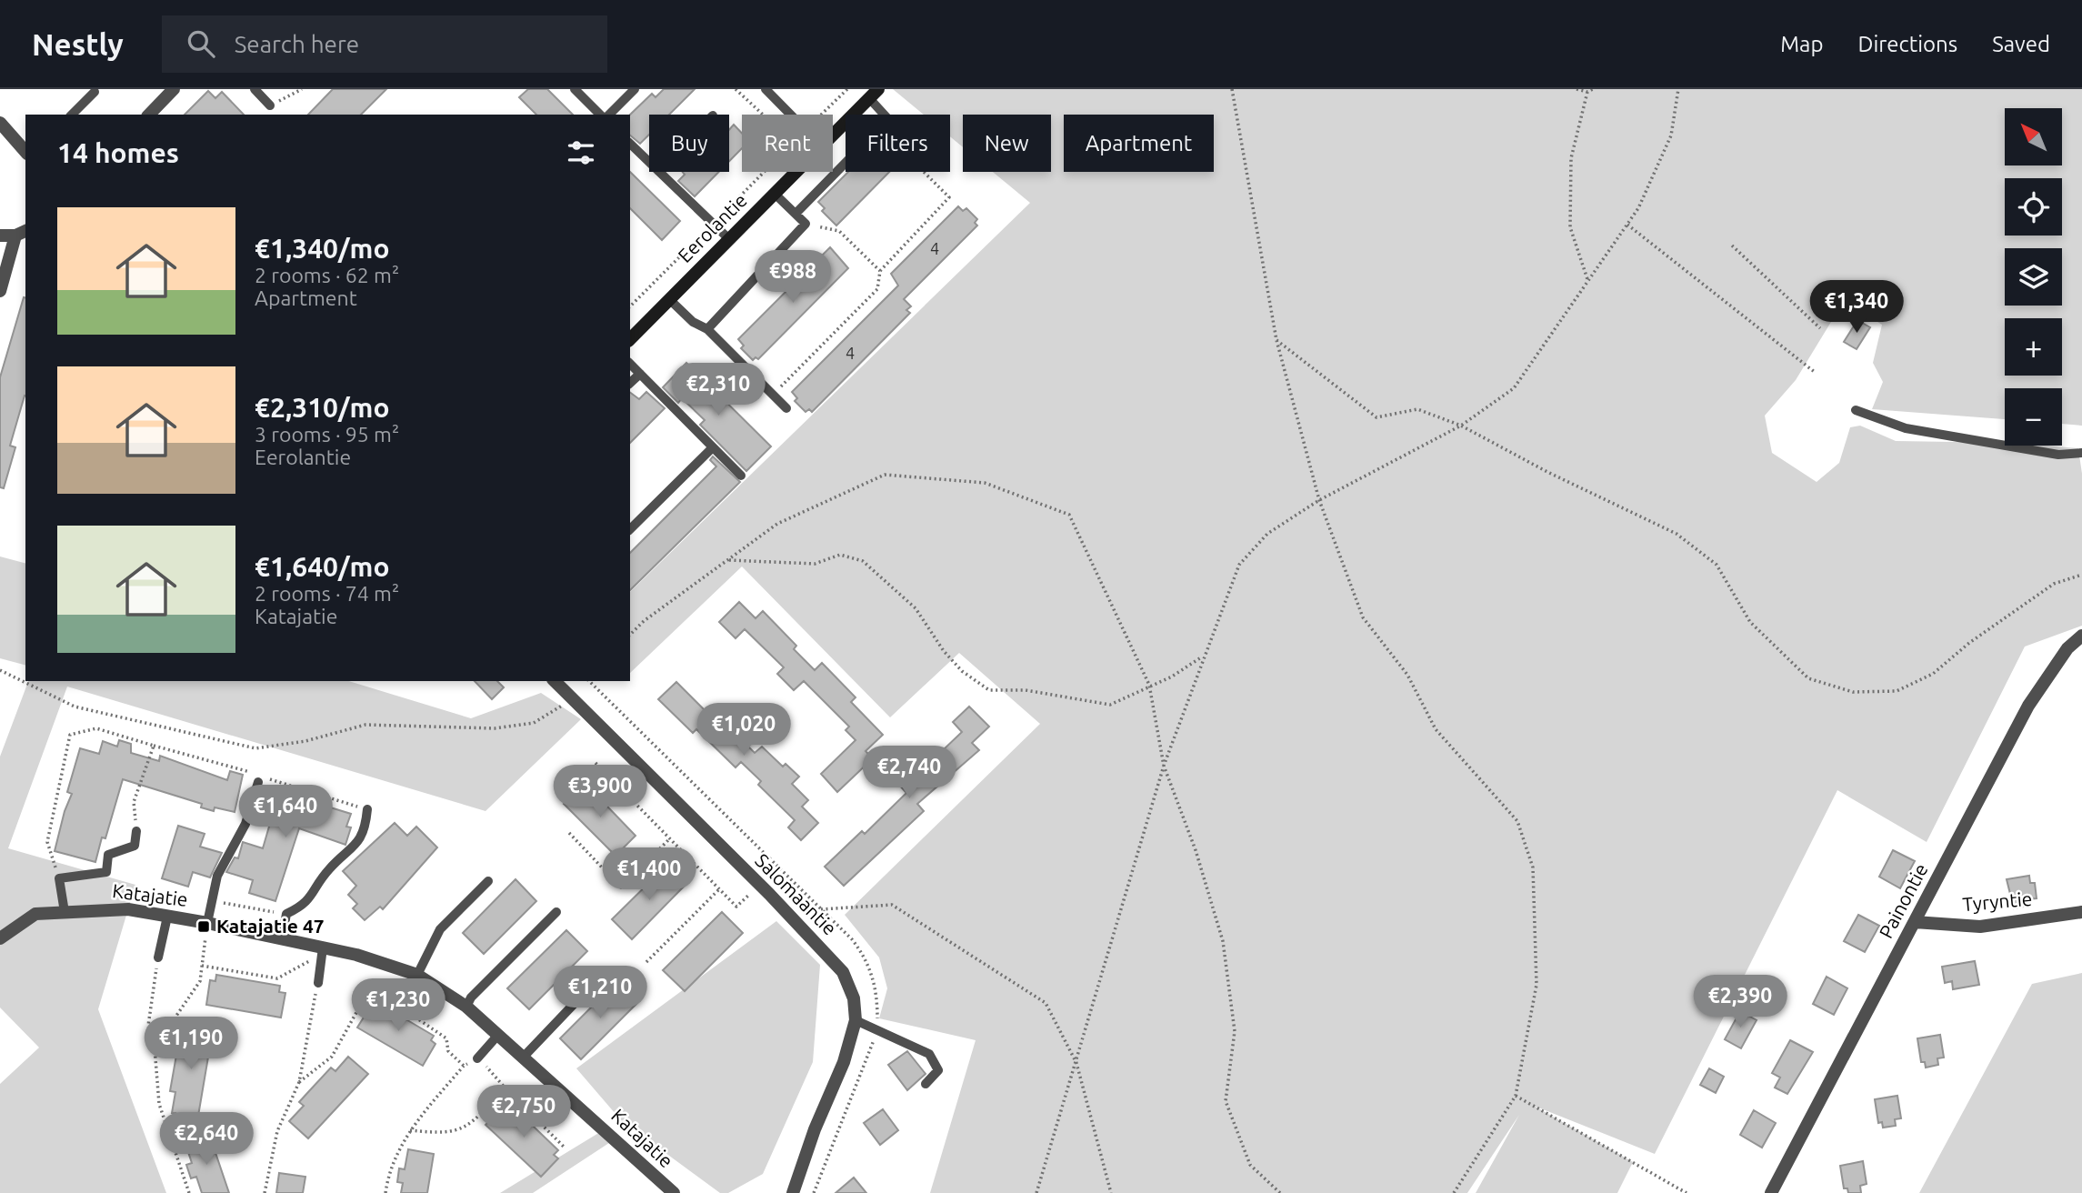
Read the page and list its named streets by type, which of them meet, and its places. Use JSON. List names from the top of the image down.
{
  "streets": {
    "street": [
      "Eerolantie",
      "Salomaantie",
      "Katajatie",
      "Painontie",
      "Tyryntie"
    ]
  },
  "crossings": [
    ["Painontie", "Tyryntie"]
  ],
  "places": {
    "transit": ["Katajatie 47"]
  },
  "house_numbers": ["4", "4"],
  "north": "top left",
  "page": {
    "header": "Nestly",
    "search": "Search here",
    "nav": ["Map", "Directions", "Saved"],
    "map_buttons": ["+", "−"],
    "chip": [
      "Buy",
      "Rent",
      "Filters",
      "New",
      "Apartment"
    ],
    "heading": "14 homes",
    "list": [
      {
        "name": "€1,340/mo",
        "note": "2 rooms · 62 m² · Apartment"
      },
      {
        "name": "€2,310/mo",
        "note": "3 rooms · 95 m² · Eerolantie"
      },
      {
        "name": "€1,640/mo",
        "note": "2 rooms · 74 m² · Katajatie"
      }
    ],
    "price": [
      "€988",
      "€1,340",
      "€2,310",
      "€1,020",
      "€2,740",
      "€3,900",
      "€1,640",
      "€1,400",
      "€1,210",
      "€2,390",
      "€1,230",
      "€1,190",
      "€2,750",
      "€2,640"
    ]
  }
}
